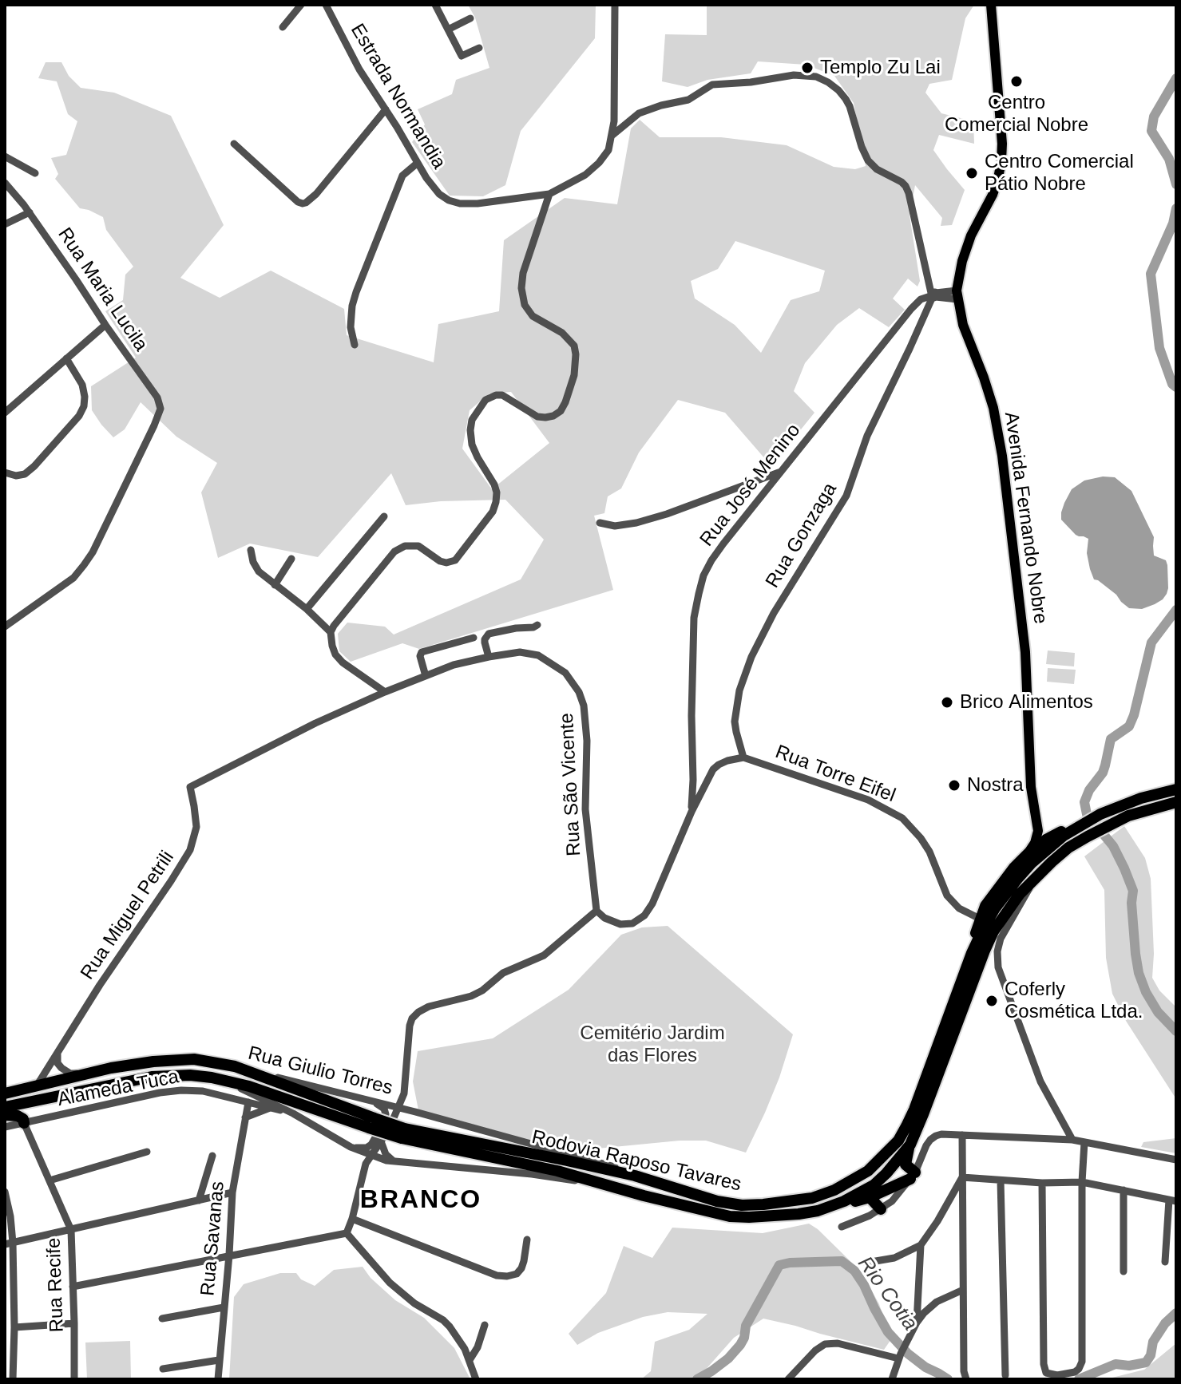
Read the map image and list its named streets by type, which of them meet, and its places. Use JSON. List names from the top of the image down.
{
  "streets": {
    "highway": ["Rodovia Raposo Tavares"],
    "main road": ["Avenida Fernando Nobre"],
    "street": [
      "Estrada Normandia",
      "Rua Maria Lucila",
      "Rua José Menino",
      "Rua Gonzaga",
      "Rua Torre Eifel",
      "Rua São Vicente",
      "Rua Miguel Petrili",
      "Rua Giulio Torres",
      "Alameda Tuca",
      "Rua Savanas",
      "Rua Recife"
    ]
  },
  "crossings": [
    ["Estrada Normandia", "Rua José Menino"],
    ["Estrada Normandia", "Rua Gonzaga"],
    ["Rua José Menino", "Rua Gonzaga"],
    ["Rua Gonzaga", "Rua Torre Eifel"],
    ["Rua São Vicente", "Rua Miguel Petrili"],
    ["Rua Miguel Petrili", "Rodovia Raposo Tavares"],
    ["Rua Giulio Torres", "Rodovia Raposo Tavares"],
    ["Alameda Tuca", "Rodovia Raposo Tavares"],
    ["Alameda Tuca", "Rua Savanas"],
    ["Alameda Tuca", "Rua Recife"]
  ],
  "districts": ["BRANCO"],
  "water": ["Rio Cotia"],
  "parks": ["Cemitério Jardim das Flores"],
  "places": [
    "Templo Zu Lai",
    "Centro Comercial Nobre",
    "Centro Comercial Pátio Nobre",
    "Brico Alimentos",
    "Nostra",
    "Coferly Cosmética Ltda."
  ]
}
